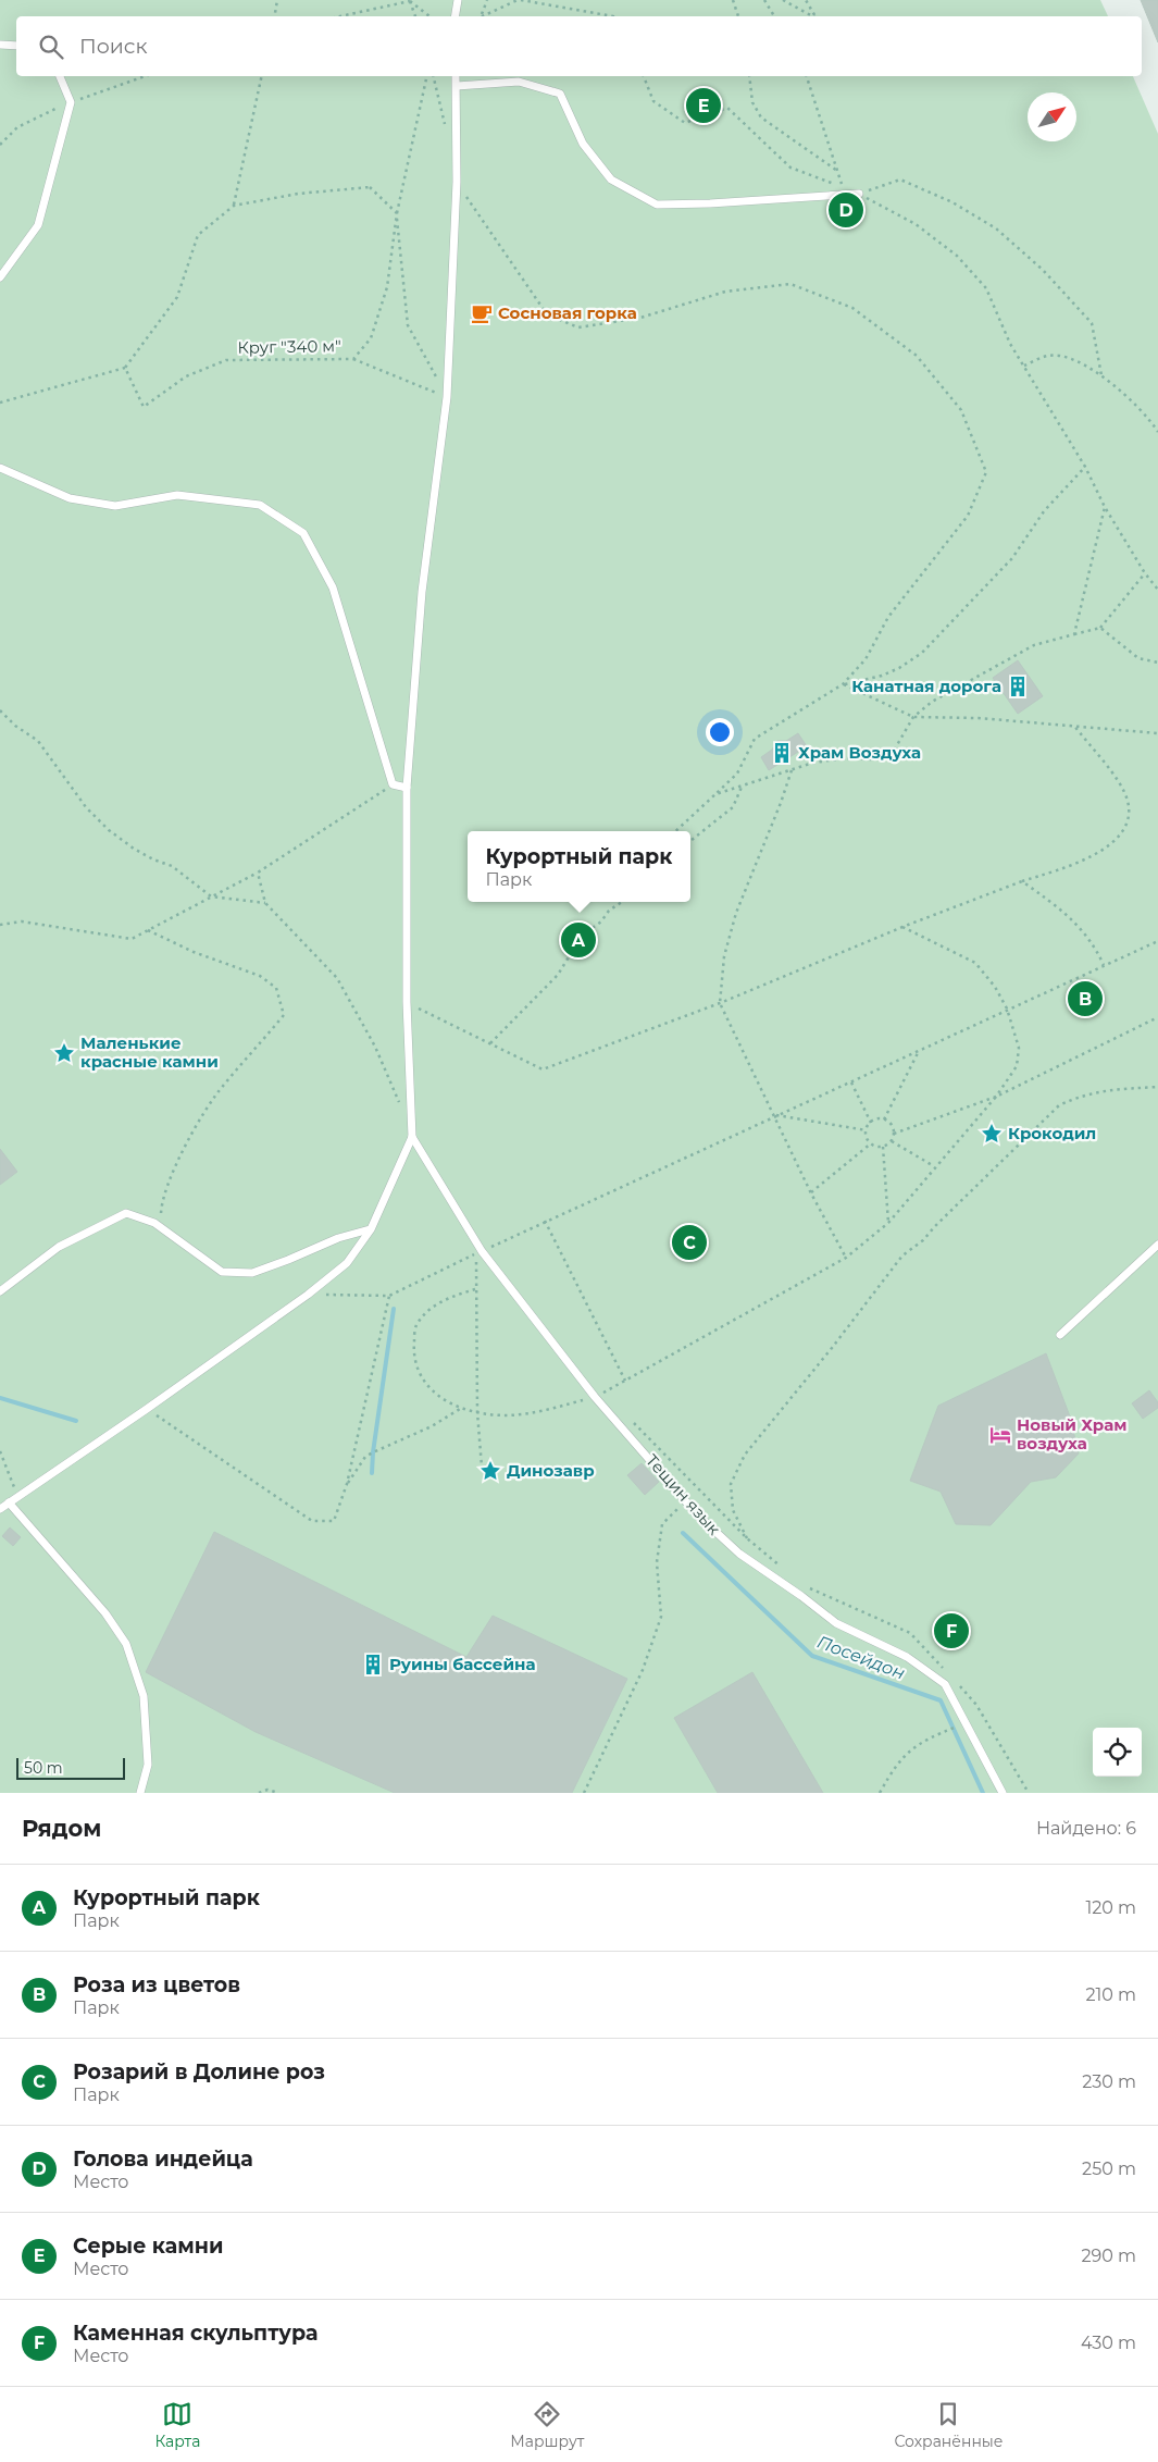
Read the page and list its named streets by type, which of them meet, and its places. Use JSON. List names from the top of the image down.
{
  "streets": {
    "lane": ["Тещин язык"],
    "path": ["Круг \"340 м\""]
  },
  "water": ["Посейдон"],
  "places": {
    "cafe": ["Сосновая горка"],
    "building": ["Канатная дорога", "Храм Воздуха", "Руины бассейна"],
    "place": ["Маленькие красные камни", "Крокодил", "Динозавр"],
    "hotel": ["Новый Храм воздуха"]
  },
  "scale_bar": "50 m",
  "north": "top right",
  "page": {
    "search": "Поиск",
    "pins": [
      "E",
      "D",
      "A",
      "B",
      "C",
      "F"
    ],
    "popup": ["Курортный парк", "Парк"],
    "scale": "50 m",
    "heading": ["Рядом", "Найдено: 6"],
    "list": [
      {
        "mark": "A",
        "name": "Курортный парк",
        "note": "Парк",
        "value": "120 m"
      },
      {
        "mark": "B",
        "name": "Роза из цветов",
        "note": "Парк",
        "value": "210 m"
      },
      {
        "mark": "C",
        "name": "Розарий в Долине роз",
        "note": "Парк",
        "value": "230 m"
      },
      {
        "mark": "D",
        "name": "Голова индейца",
        "note": "Место",
        "value": "250 m"
      },
      {
        "mark": "E",
        "name": "Серые камни",
        "note": "Место",
        "value": "290 m"
      },
      {
        "mark": "F",
        "name": "Каменная скульптура",
        "note": "Место",
        "value": "430 m"
      }
    ],
    "nav": ["Карта", "Маршрут", "Сохранённые"]
  }
}
